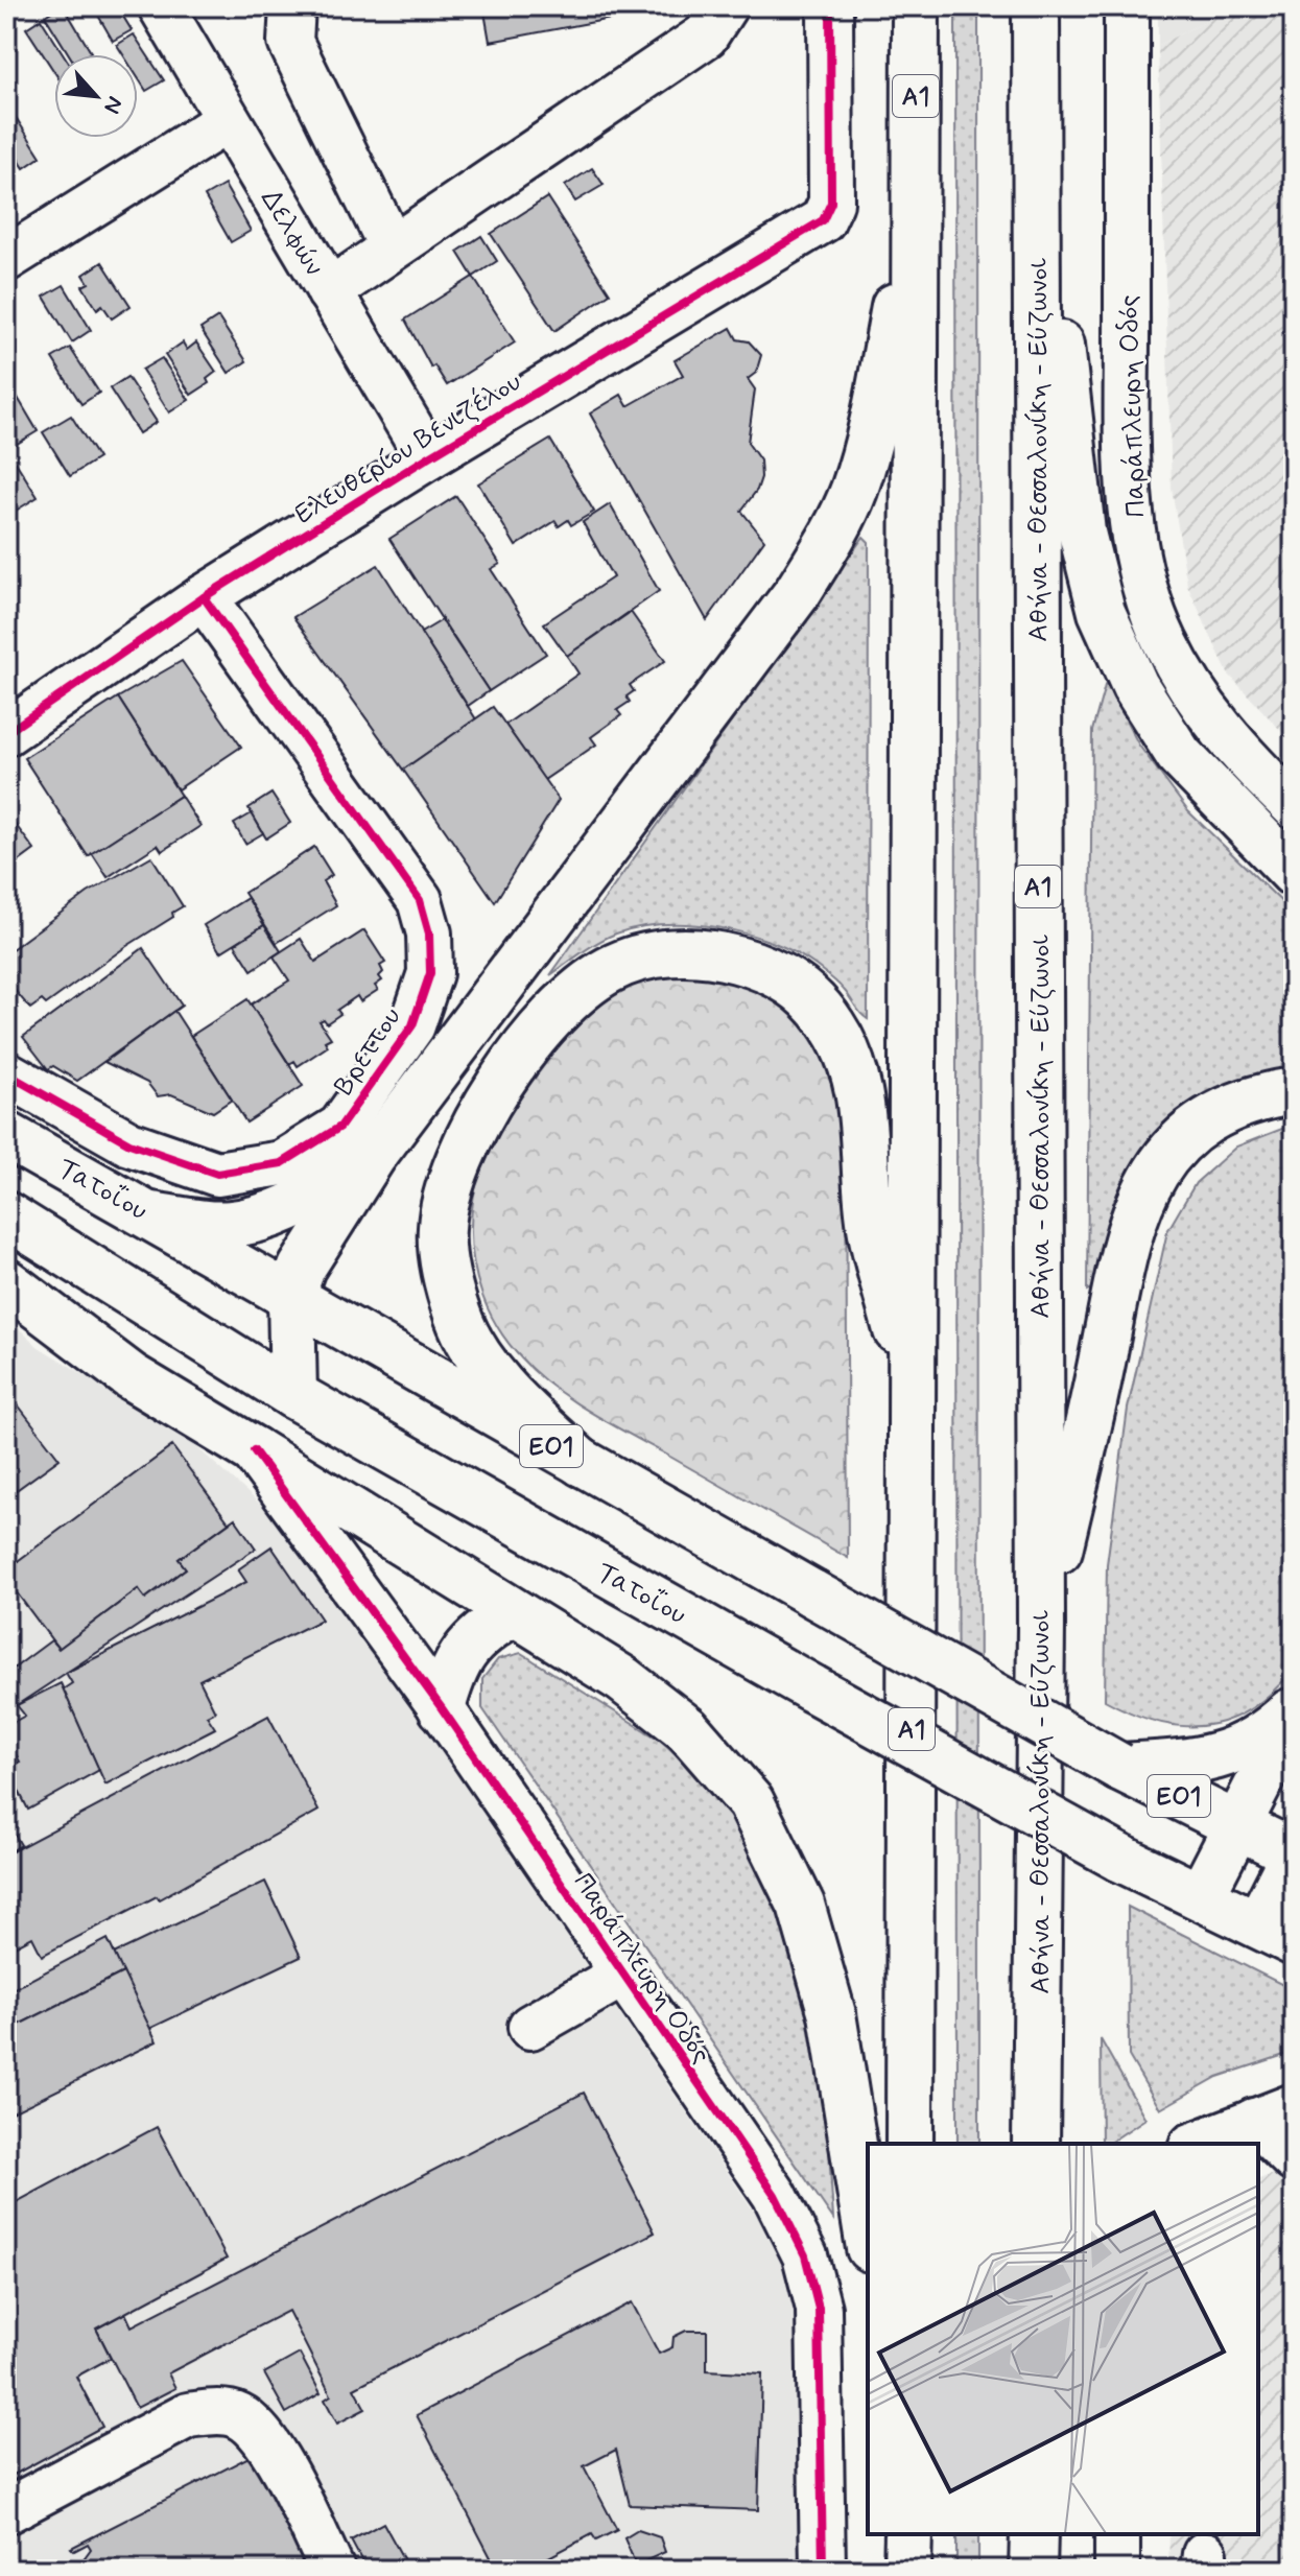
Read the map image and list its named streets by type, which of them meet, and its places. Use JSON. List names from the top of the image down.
{
  "streets": {
    "main road": [
      "Α1",
      "Αθήνα - Θεσσαλονίκη - Εύζωνοι",
      "Τατοΐου",
      "ΕΟ1"
    ],
    "street": [
      "Δελφών",
      "Παράπλευρη Οδός",
      "Ελευθερίου Βενιζέλου",
      "Βρεττου"
    ]
  },
  "crossings": [
    ["Δελφών", "Ελευθερίου Βενιζέλου"],
    ["Ελευθερίου Βενιζέλου", "Βρεττου"]
  ],
  "north": "bottom right"
}
